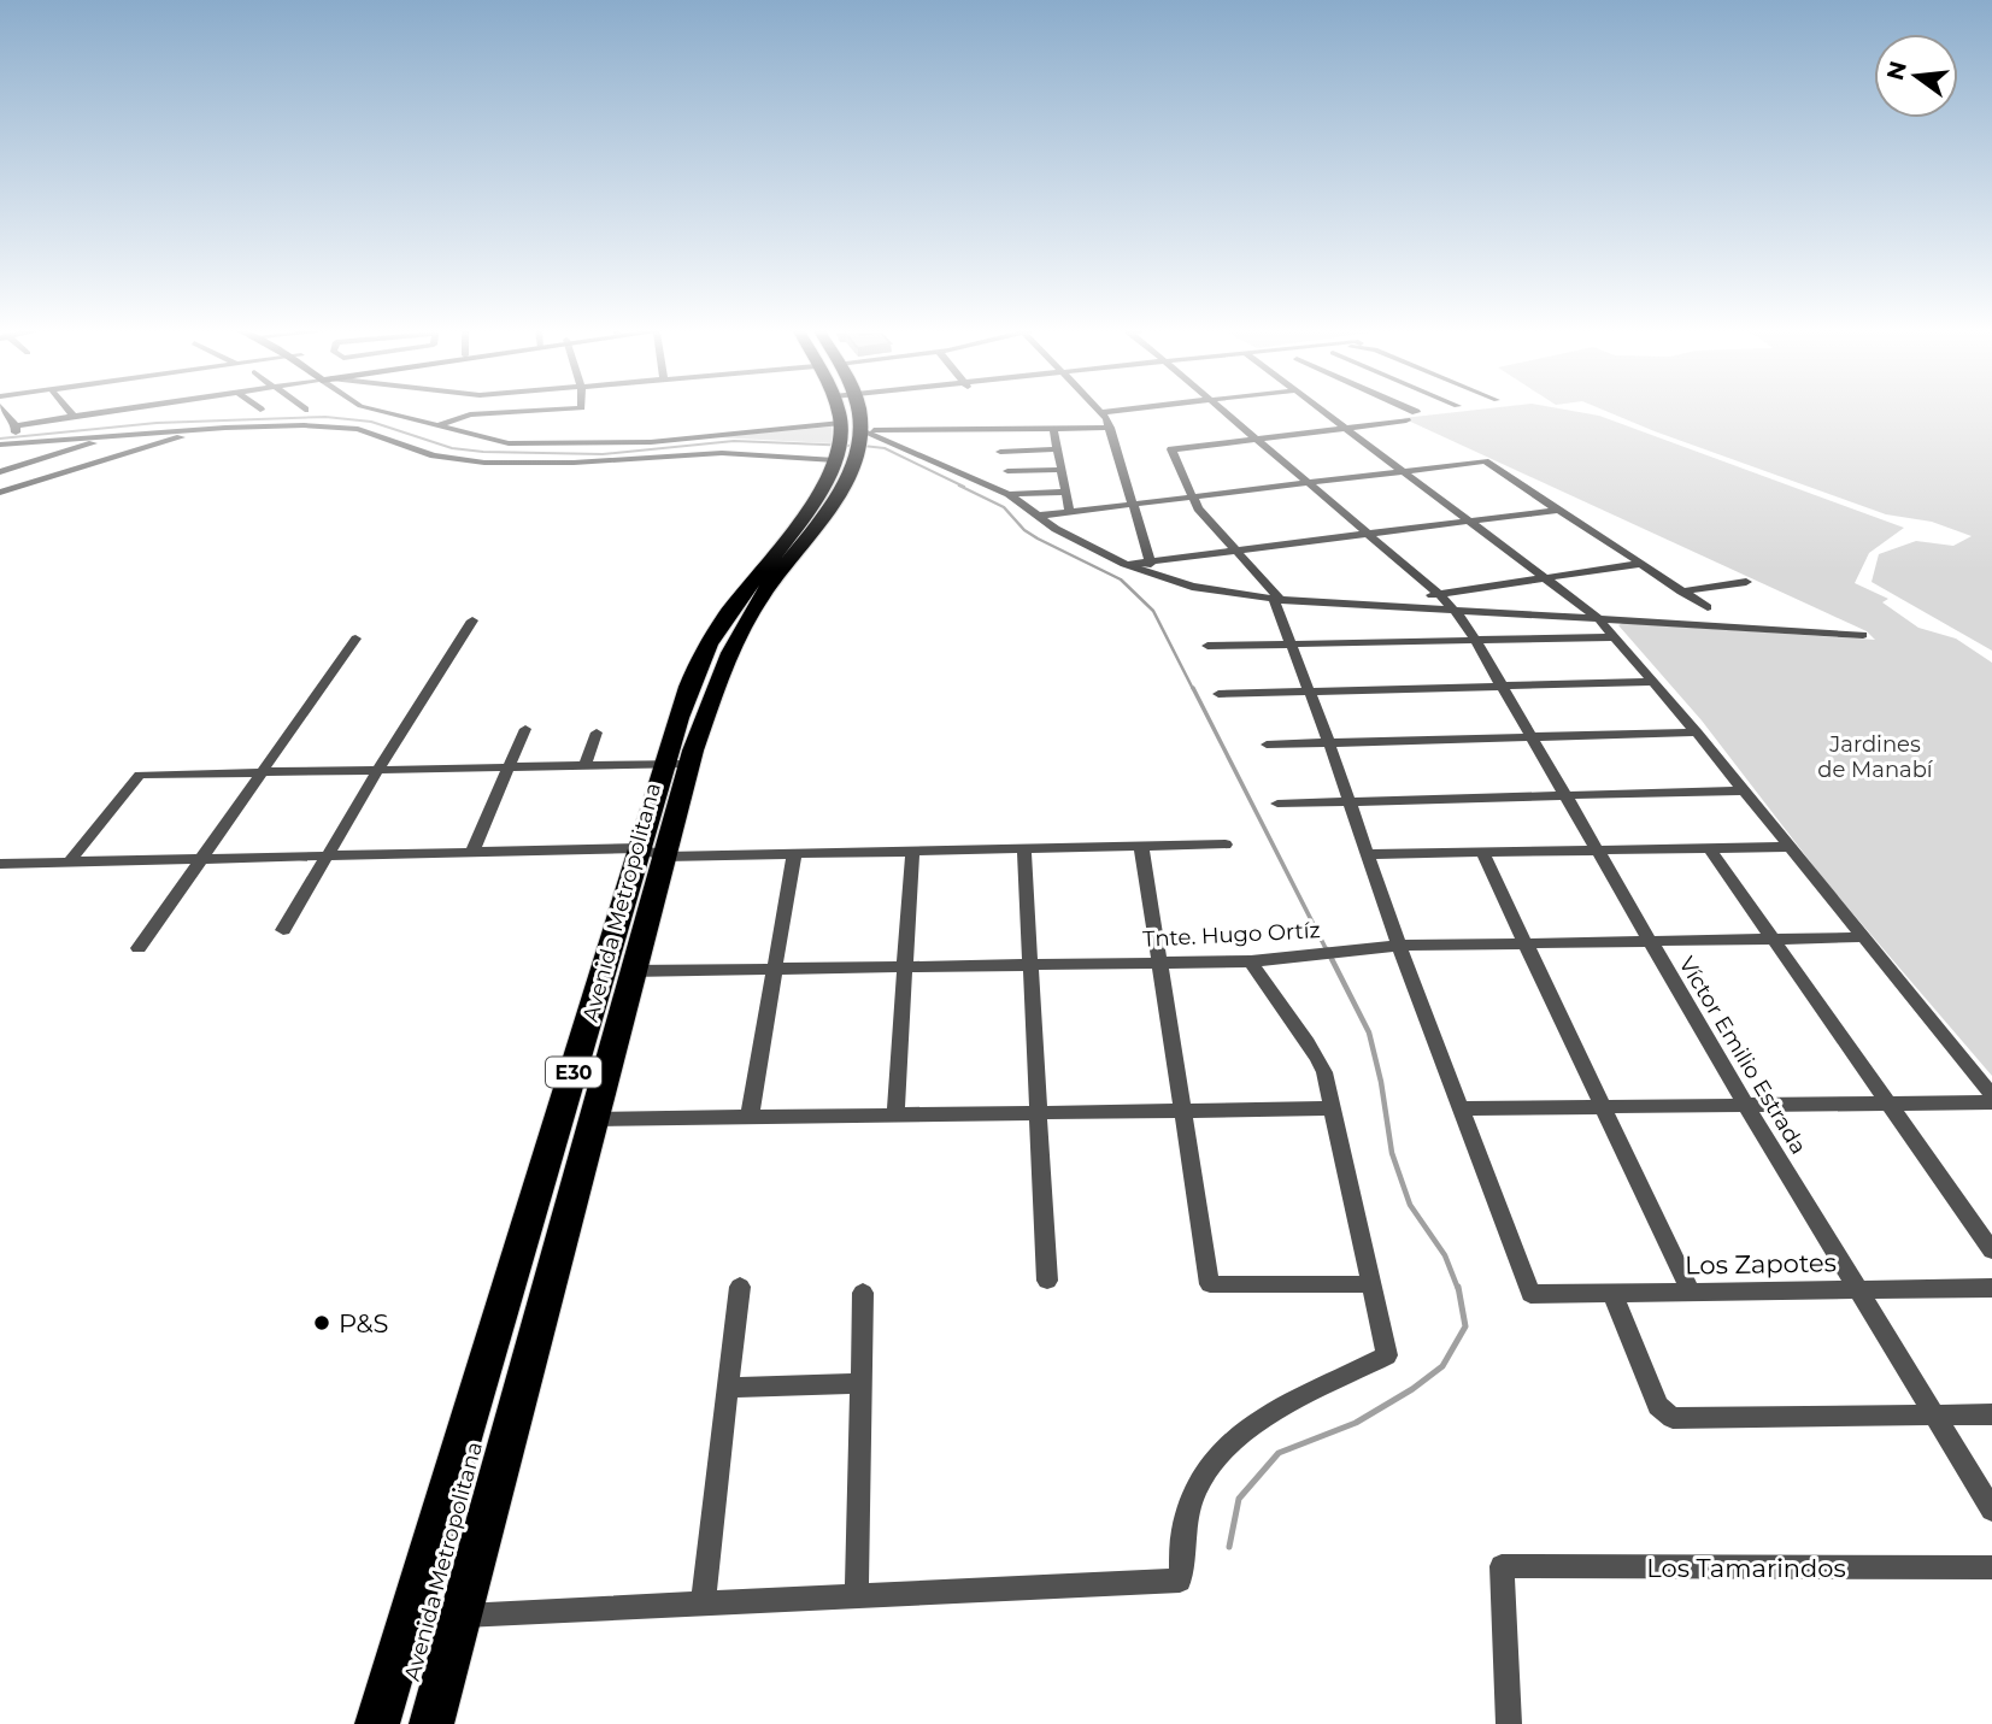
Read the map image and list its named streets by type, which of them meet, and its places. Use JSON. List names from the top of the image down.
{
  "streets": {
    "highway": ["Avenida Metropolitana", "E30"],
    "street": [
      "Tnte. Hugo Ortíz",
      "Víctor Emilio Estrada",
      "Los Zapotes",
      "Los Tamarindos"
    ]
  },
  "crossings": [
    ["Avenida Metropolitana", "Tnte. Hugo Ortíz"],
    ["Avenida Metropolitana", "E30"],
    ["Tnte. Hugo Ortíz", "Víctor Emilio Estrada"],
    ["Tnte. Hugo Ortíz", "E30"],
    ["Víctor Emilio Estrada", "Los Zapotes"]
  ],
  "parks": ["Jardines de Manabí"],
  "places": ["P&S"],
  "north": "left"
}
